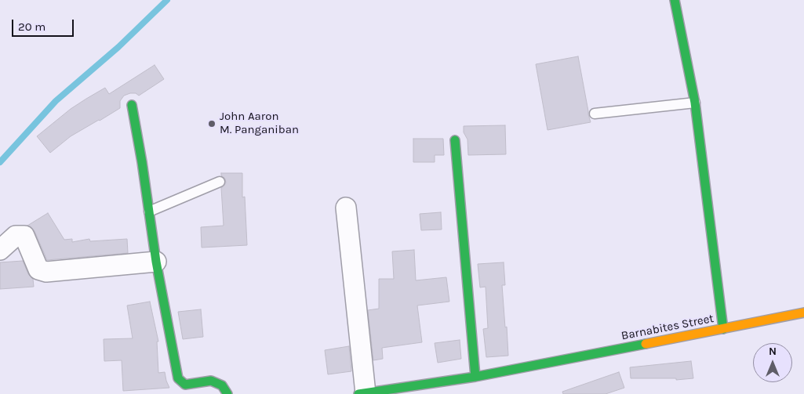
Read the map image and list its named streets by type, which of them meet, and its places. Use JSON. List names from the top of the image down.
{
  "streets": {
    "street": ["Barnabites Street"]
  },
  "places": ["John Aaron M. Panganiban"],
  "scale_bar": "20 m",
  "north": "top"
}
